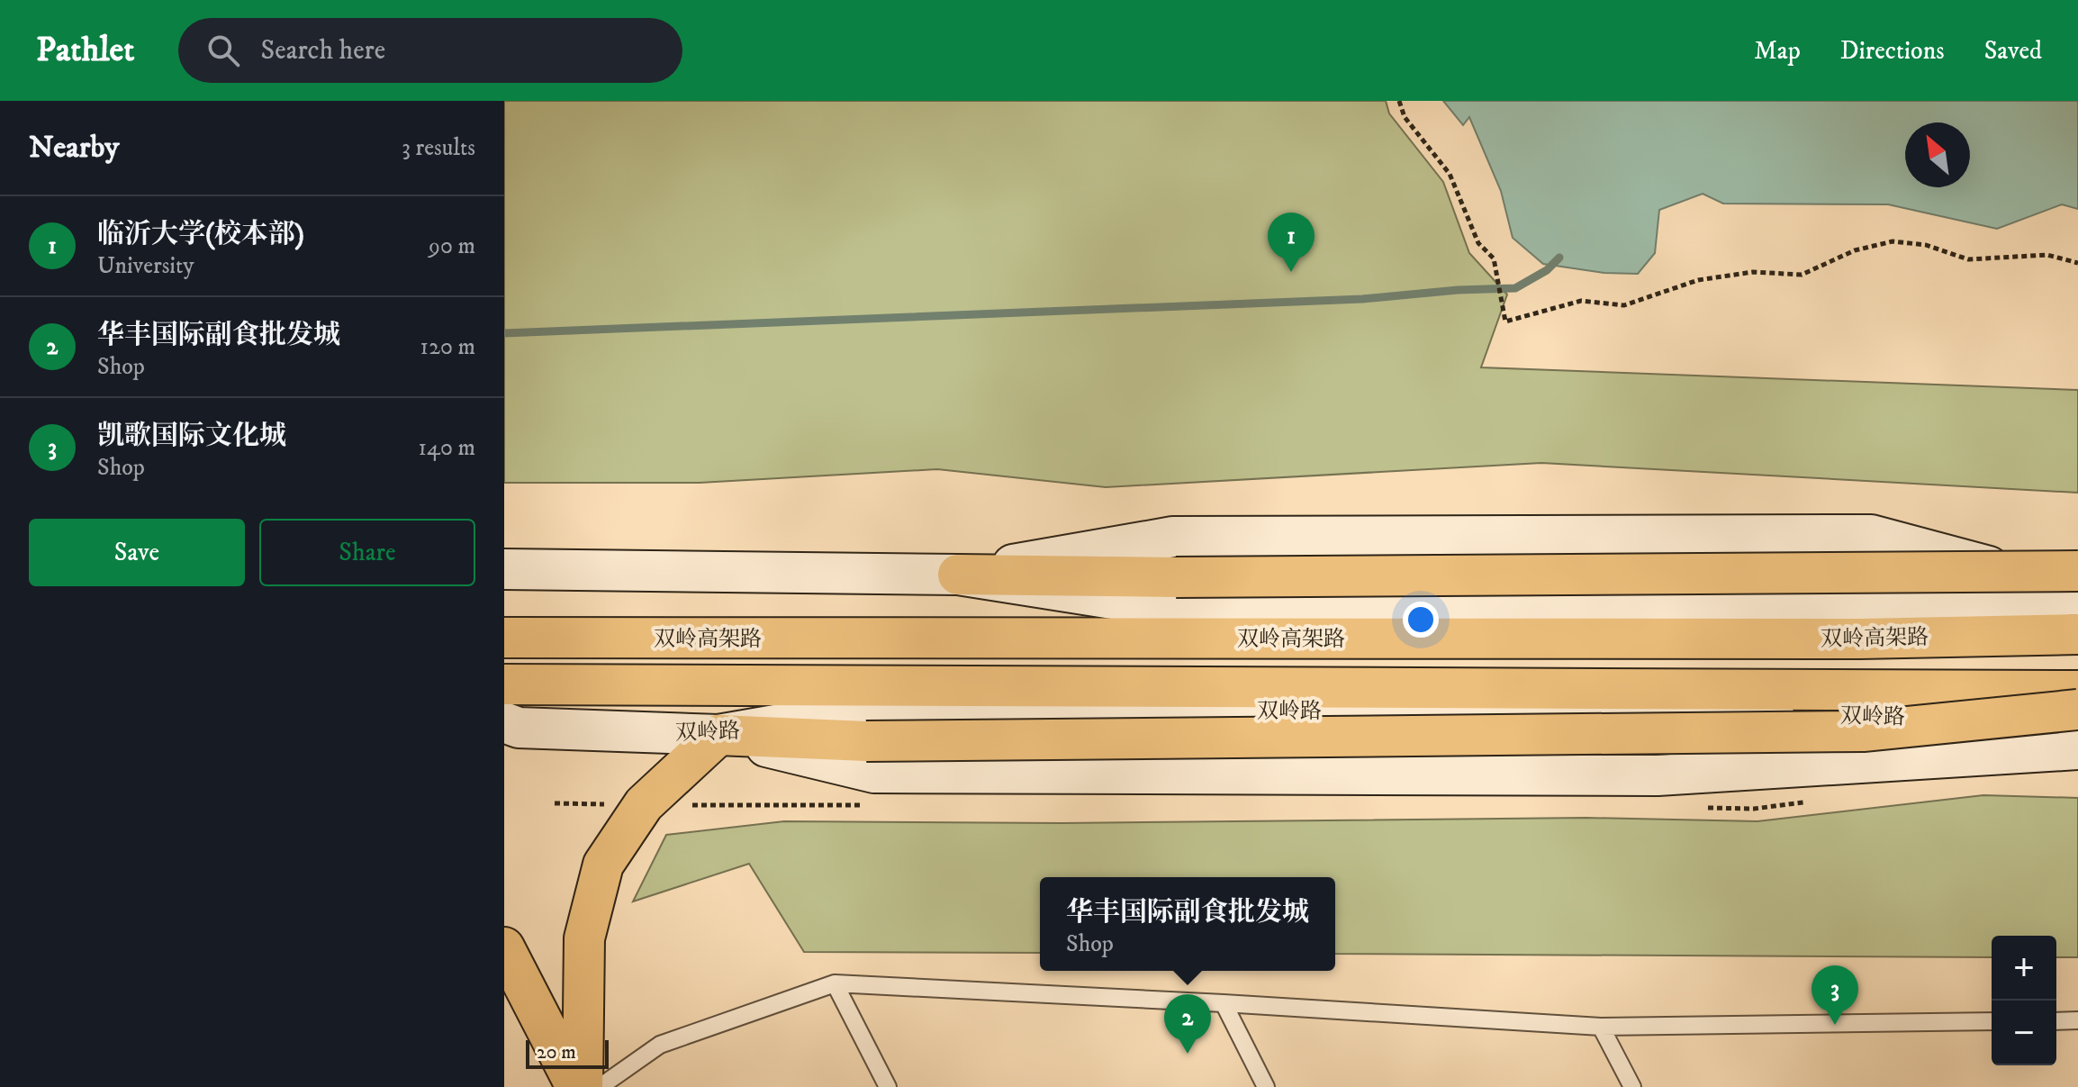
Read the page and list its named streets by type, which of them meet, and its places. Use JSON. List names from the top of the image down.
{
  "streets": {
    "main road": ["双岭高架路", "双岭路"]
  },
  "scale_bar": "20 m",
  "north": "top left",
  "page": {
    "header": "Pathlet",
    "search": "Search here",
    "nav": ["Map", "Directions", "Saved"],
    "heading": ["Nearby", "3 results"],
    "list": [
      {
        "mark": "1",
        "name": "临沂大学(校本部)",
        "note": "University",
        "value": "90 m"
      },
      {
        "mark": "2",
        "name": "华丰国际副食批发城",
        "note": "Shop",
        "value": "120 m"
      },
      {
        "mark": "3",
        "name": "凯歌国际文化城",
        "note": "Shop",
        "value": "140 m"
      }
    ],
    "pins": ["1", "3", "2"],
    "buttons": ["Save", "Share"],
    "popup": ["华丰国际副食批发城", "Shop"],
    "map_buttons": ["+", "−"],
    "scale": "20 m"
  }
}
